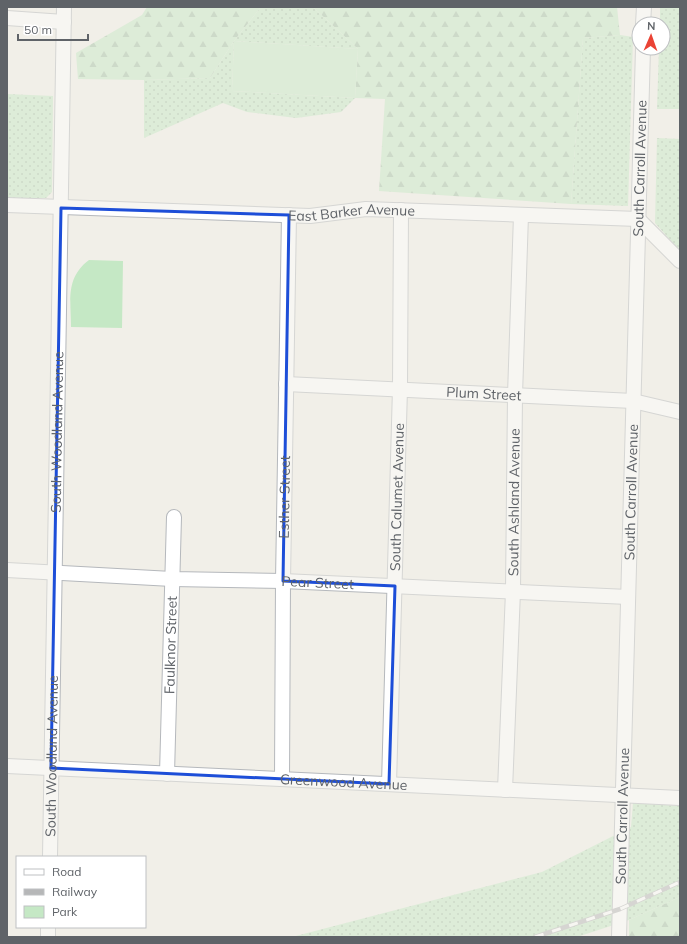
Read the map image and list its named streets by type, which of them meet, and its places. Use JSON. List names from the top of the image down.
{
  "streets": {
    "street": [
      "South Carroll Avenue",
      "East Barker Avenue",
      "Plum Street",
      "South Woodland Avenue",
      "Esther Street",
      "South Calumet Avenue",
      "South Ashland Avenue",
      "Pear Street",
      "Faulknor Street",
      "Greenwood Avenue"
    ]
  },
  "crossings": [
    ["South Carroll Avenue", "East Barker Avenue"],
    ["South Carroll Avenue", "Plum Street"],
    ["South Carroll Avenue", "Pear Street"],
    ["South Carroll Avenue", "Greenwood Avenue"],
    ["East Barker Avenue", "South Woodland Avenue"],
    ["East Barker Avenue", "Esther Street"],
    ["East Barker Avenue", "South Calumet Avenue"],
    ["East Barker Avenue", "South Ashland Avenue"],
    ["Plum Street", "Esther Street"],
    ["Plum Street", "South Calumet Avenue"],
    ["Plum Street", "South Ashland Avenue"],
    ["South Woodland Avenue", "Pear Street"],
    ["South Woodland Avenue", "Greenwood Avenue"],
    ["Esther Street", "Pear Street"],
    ["Esther Street", "Greenwood Avenue"],
    ["South Calumet Avenue", "Pear Street"],
    ["South Calumet Avenue", "Greenwood Avenue"],
    ["South Ashland Avenue", "Pear Street"],
    ["South Ashland Avenue", "Greenwood Avenue"],
    ["Pear Street", "Faulknor Street"],
    ["Faulknor Street", "Greenwood Avenue"]
  ],
  "legend": ["Road", "Railway", "Park"],
  "scale_bar": "50 m",
  "north": "top"
}
